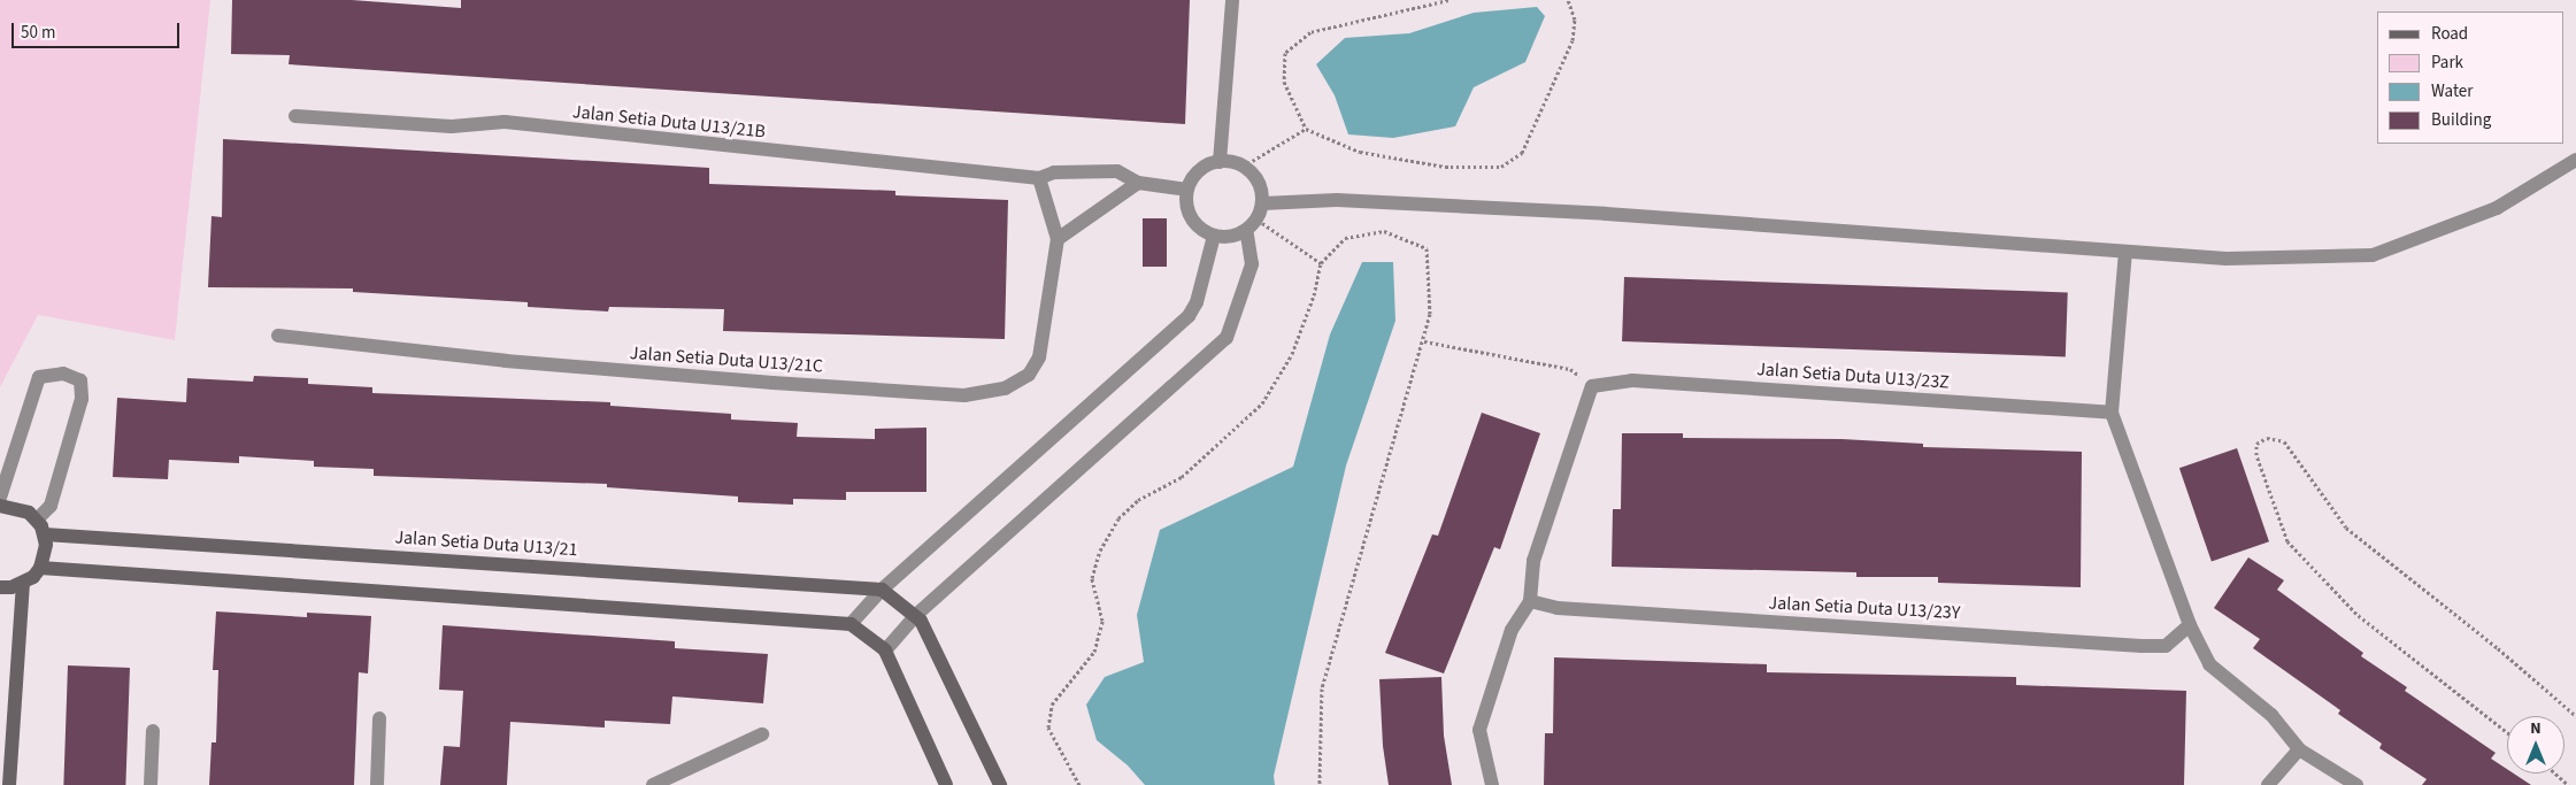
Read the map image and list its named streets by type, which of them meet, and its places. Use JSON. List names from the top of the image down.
{
  "streets": {
    "main road": ["Jalan Setia Duta U13/21"],
    "street": [
      "Jalan Setia Duta U13/21B",
      "Jalan Setia Duta U13/21C",
      "Jalan Setia Duta U13/23Z",
      "Jalan Setia Duta U13/23Y"
    ]
  },
  "legend": [
    "Road",
    "Park",
    "Water",
    "Building"
  ],
  "scale_bar": "50 m",
  "north": "top"
}
